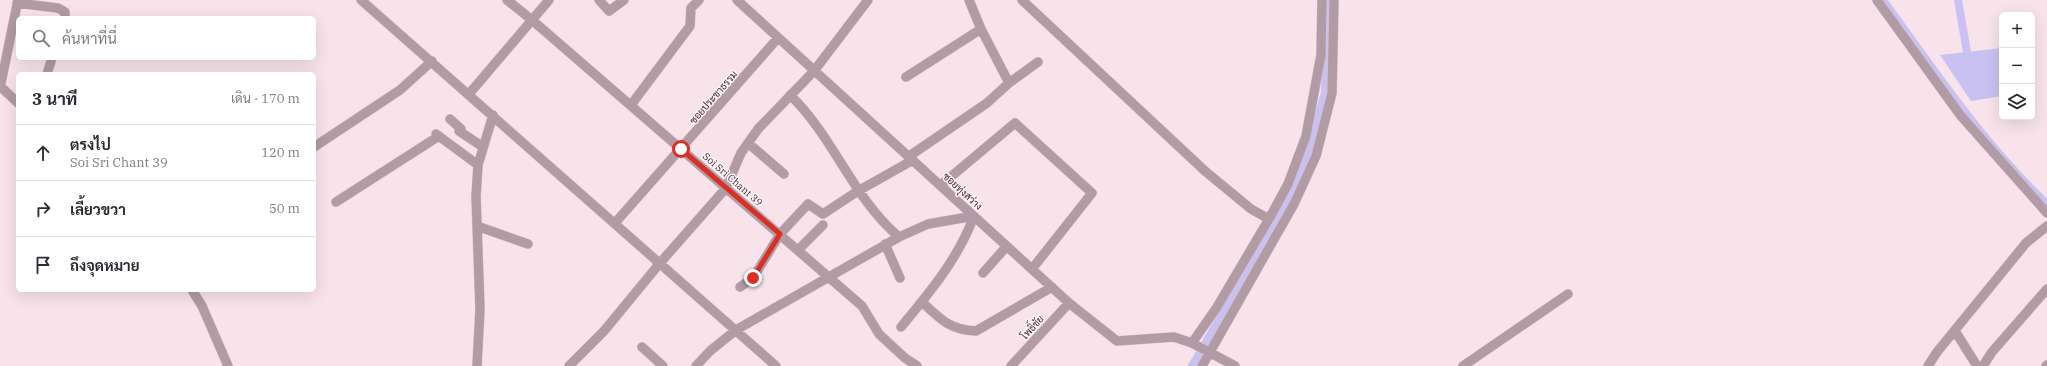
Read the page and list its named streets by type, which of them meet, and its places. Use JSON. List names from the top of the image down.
{
  "streets": {
    "street": [
      "ซอยประชาธรรม",
      "Soi Sri Chant 39",
      "ซอยทุ่งสว่าง",
      "โพธิ์ชัย"
    ]
  },
  "crossings": [
    ["ซอยประชาธรรม", "Soi Sri Chant 39"],
    ["ซอยประชาธรรม", "ซอยทุ่งสว่าง"],
    ["ซอยทุ่งสว่าง", "โพธิ์ชัย"]
  ],
  "page": {
    "map_buttons": ["+", "−"],
    "search": "ค้นหาที่นี่",
    "heading": ["3 นาที", "เดิน · 170 m"],
    "list": [
      ["ตรงไป", "Soi Sri Chant 39", "120 m"],
      ["เลี้ยวขวา", "50 m"],
      "ถึงจุดหมาย"
    ]
  }
}
